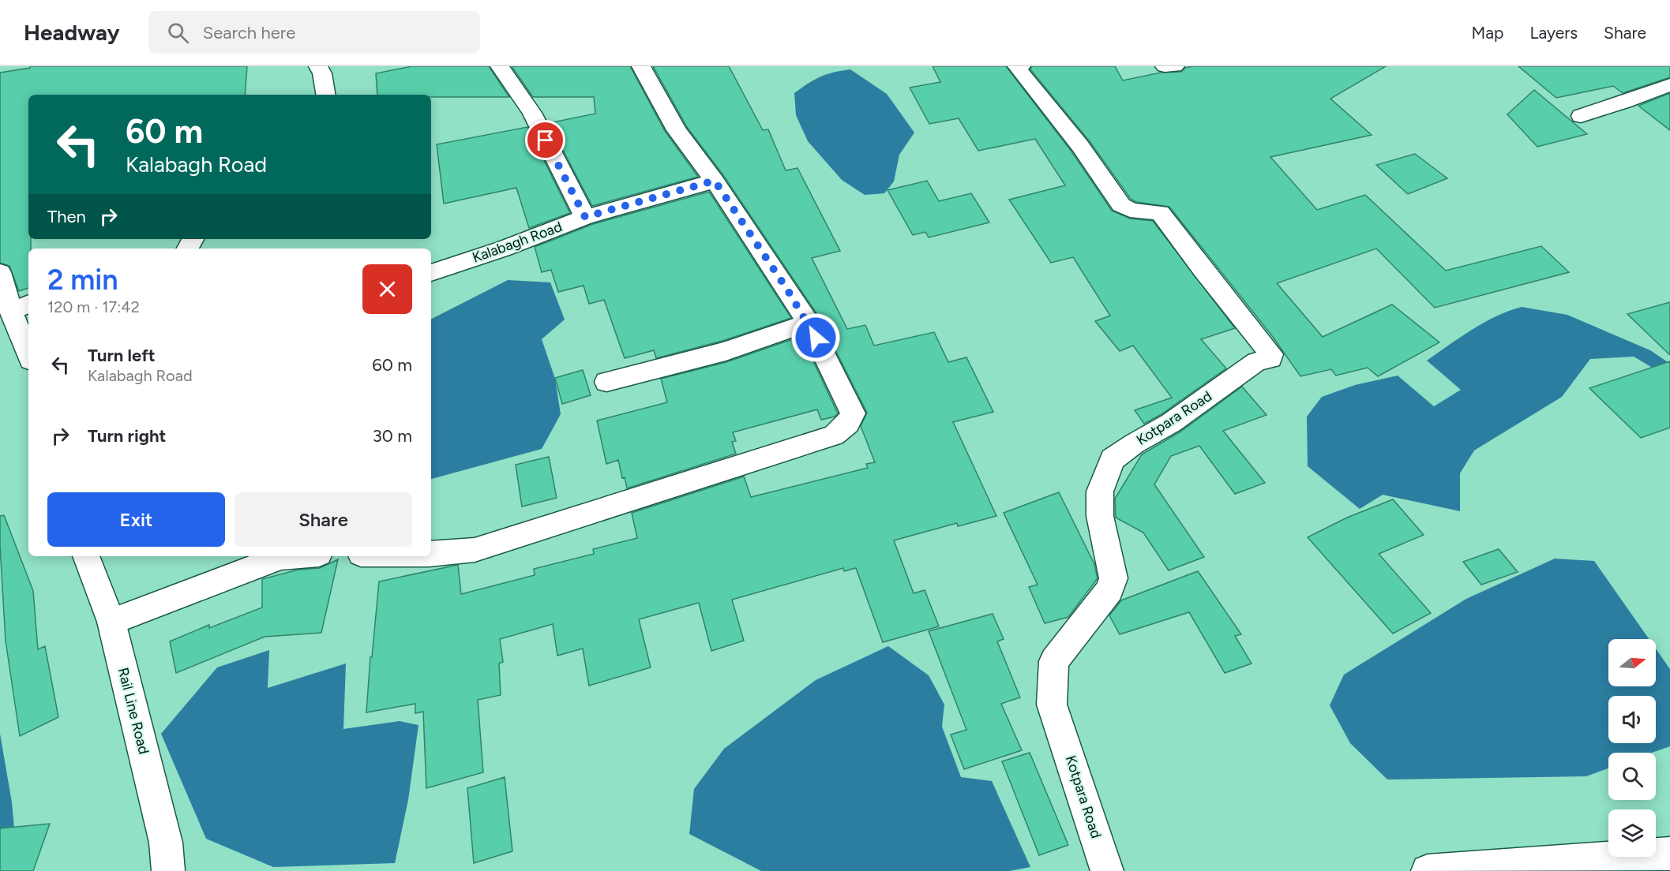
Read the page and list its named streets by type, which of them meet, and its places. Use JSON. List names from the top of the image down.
{
  "streets": {
    "street": ["Kalabagh Road", "Kotpara Road", "Rail Line Road"]
  },
  "north": "right",
  "page": {
    "header": "Headway",
    "search": "Search here",
    "nav": ["Map", "Layers", "Share"],
    "turn": ["60 m", "Kalabagh Road"],
    "then": "Then",
    "heading": ["2 min", "120 m · 17:42"],
    "list": [
      {
        "name": "Turn left",
        "note": "Kalabagh Road",
        "value": "60 m"
      },
      {
        "name": "Turn right",
        "value": "30 m"
      }
    ],
    "buttons": ["Exit", "Share"]
  }
}
